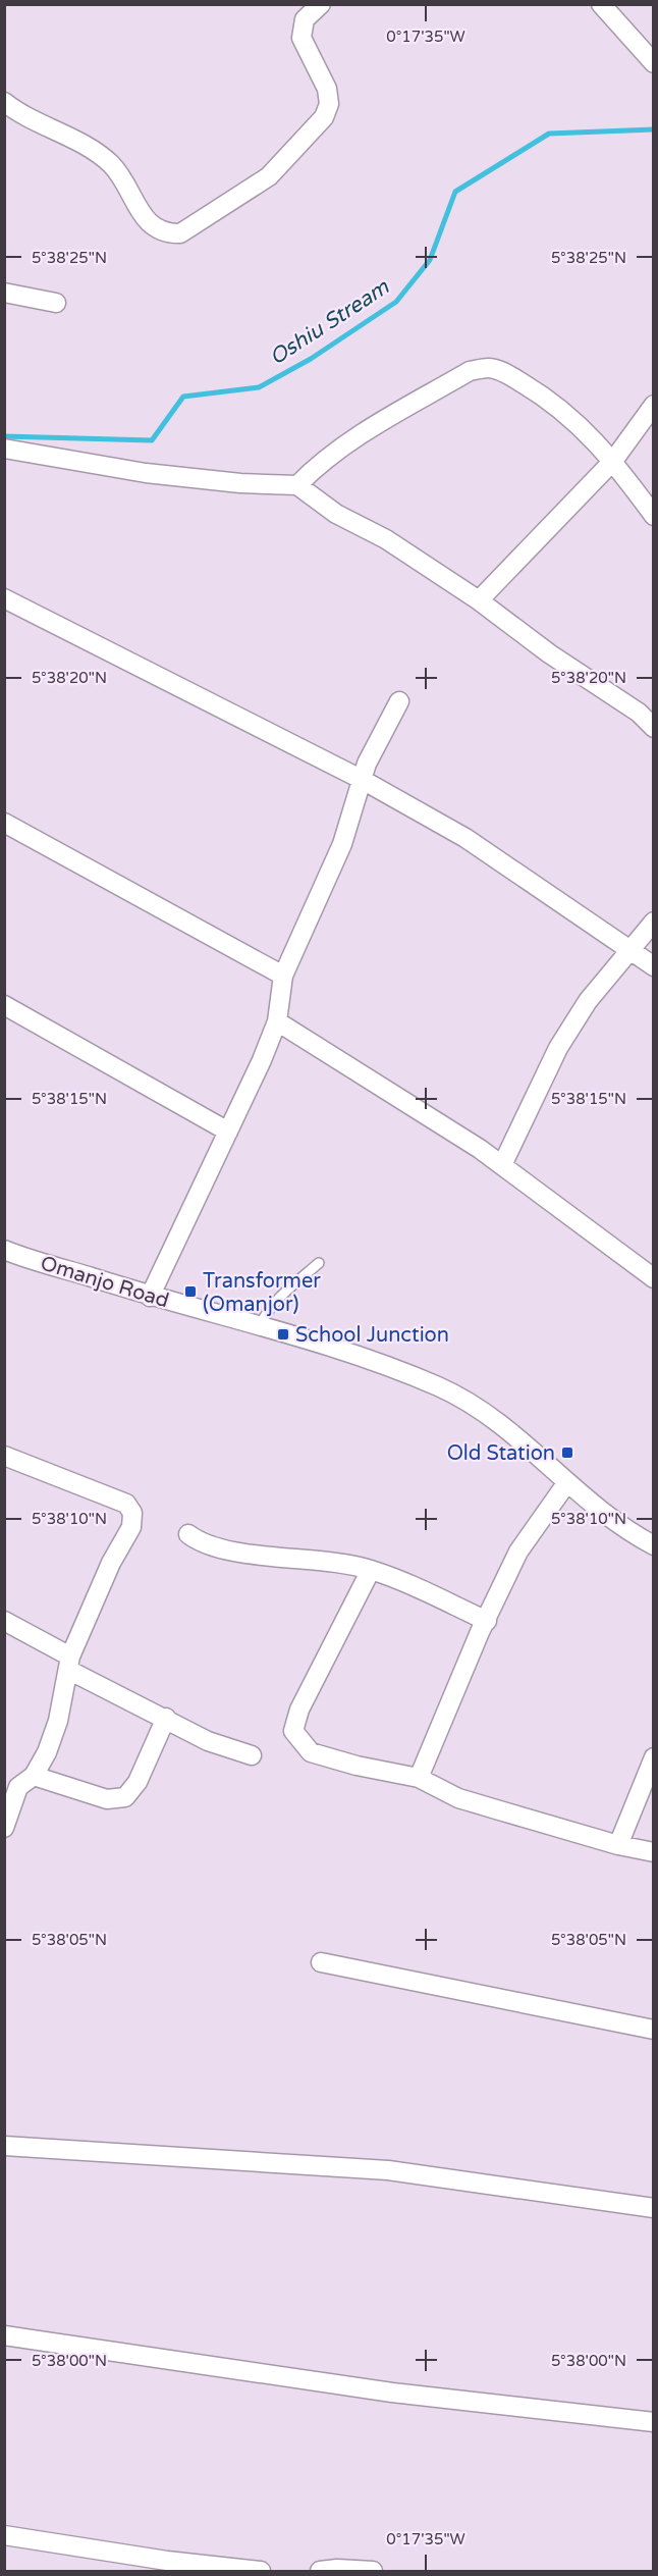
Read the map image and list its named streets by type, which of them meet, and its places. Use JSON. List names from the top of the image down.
{
  "streets": {
    "street": ["Omanjo Road"]
  },
  "water": ["Oshiu Stream"],
  "places": {
    "transit": ["Transformer (Omanjor)", "School Junction", "Old Station"]
  },
  "coordinates": [
    "0°17'35\"W",
    "5°38'25\"N",
    "5°38'20\"N",
    "5°38'15\"N",
    "5°38'10\"N",
    "5°38'05\"N",
    "5°38'00\"N"
  ]
}
